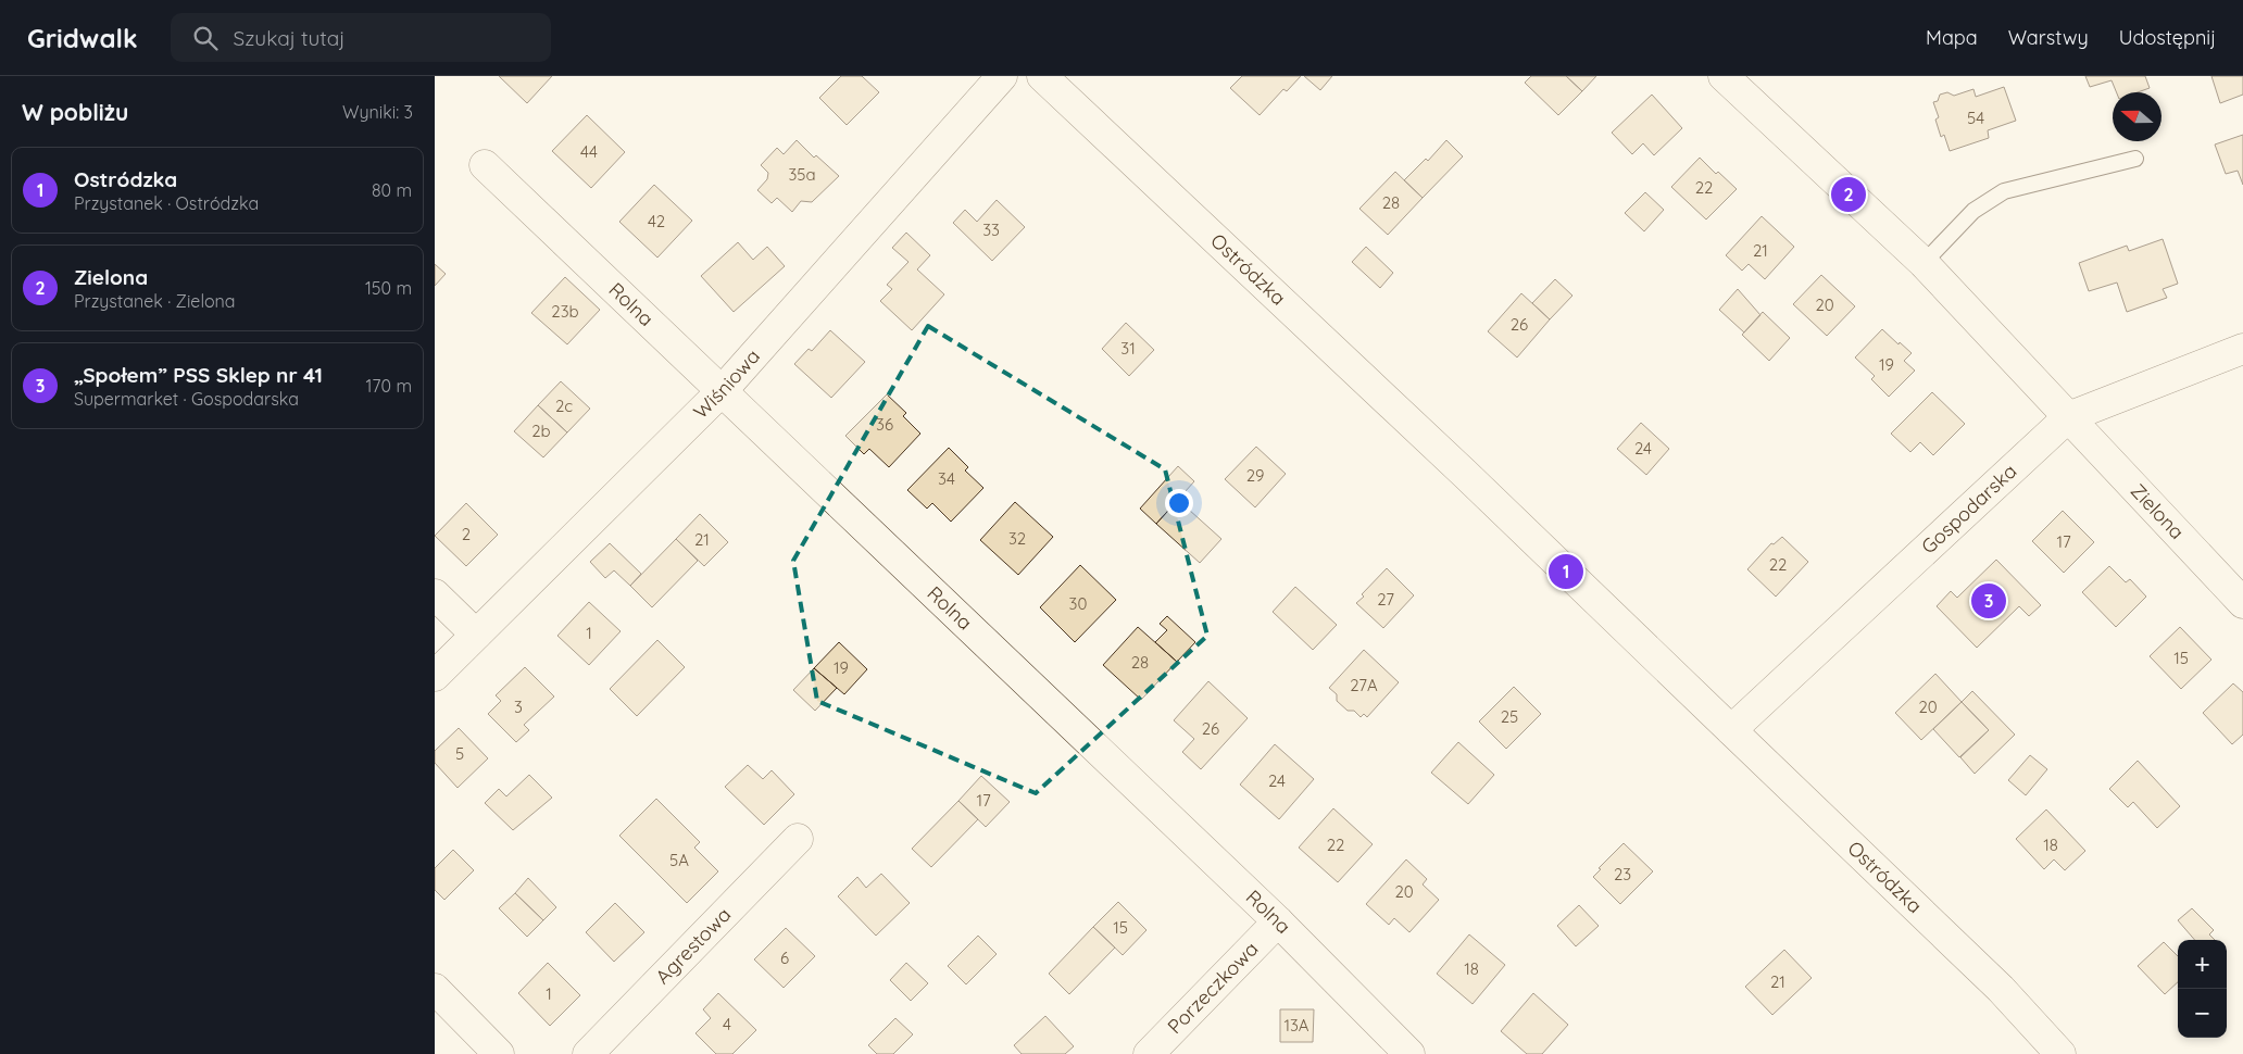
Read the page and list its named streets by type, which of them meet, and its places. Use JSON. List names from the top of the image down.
{
  "streets": {
    "street": [
      "Ostródzka",
      "Rolna",
      "Wiśniowa",
      "Gospodarska",
      "Zielona",
      "Agrestowa",
      "Porzeczkowa"
    ]
  },
  "crossings": [
    ["Ostródzka", "Gospodarska"],
    ["Rolna", "Wiśniowa"],
    ["Rolna", "Porzeczkowa"],
    ["Gospodarska", "Zielona"]
  ],
  "house_numbers": [
    "54",
    "44",
    "35a",
    "22",
    "28",
    "42",
    "33",
    "21",
    "20",
    "23b",
    "26",
    "31",
    "19",
    "2c",
    "36",
    "2b",
    "24",
    "29",
    "34",
    "2",
    "32",
    "21",
    "17",
    "22",
    "27",
    "30",
    "1",
    "15",
    "28",
    "19",
    "27A",
    "3",
    "20",
    "25",
    "26",
    "5",
    "24",
    "17",
    "22",
    "18",
    "5A",
    "23",
    "20",
    "15",
    "6",
    "18",
    "21",
    "1",
    "4",
    "13A"
  ],
  "north": "left",
  "page": {
    "header": "Gridwalk",
    "search": "Szukaj tutaj",
    "nav": ["Mapa", "Warstwy", "Udostępnij"],
    "heading": ["W pobliżu", "Wyniki: 3"],
    "list": [
      {
        "mark": "1",
        "name": "Ostródzka",
        "note": "Przystanek · Ostródzka",
        "value": "80 m"
      },
      {
        "mark": "2",
        "name": "Zielona",
        "note": "Przystanek · Zielona",
        "value": "150 m"
      },
      {
        "mark": "3",
        "name": "„Społem” PSS Sklep nr 41",
        "note": "Supermarket · Gospodarska",
        "value": "170 m"
      }
    ],
    "pins": ["2", "1", "3"],
    "map_buttons": ["+", "−"]
  }
}
